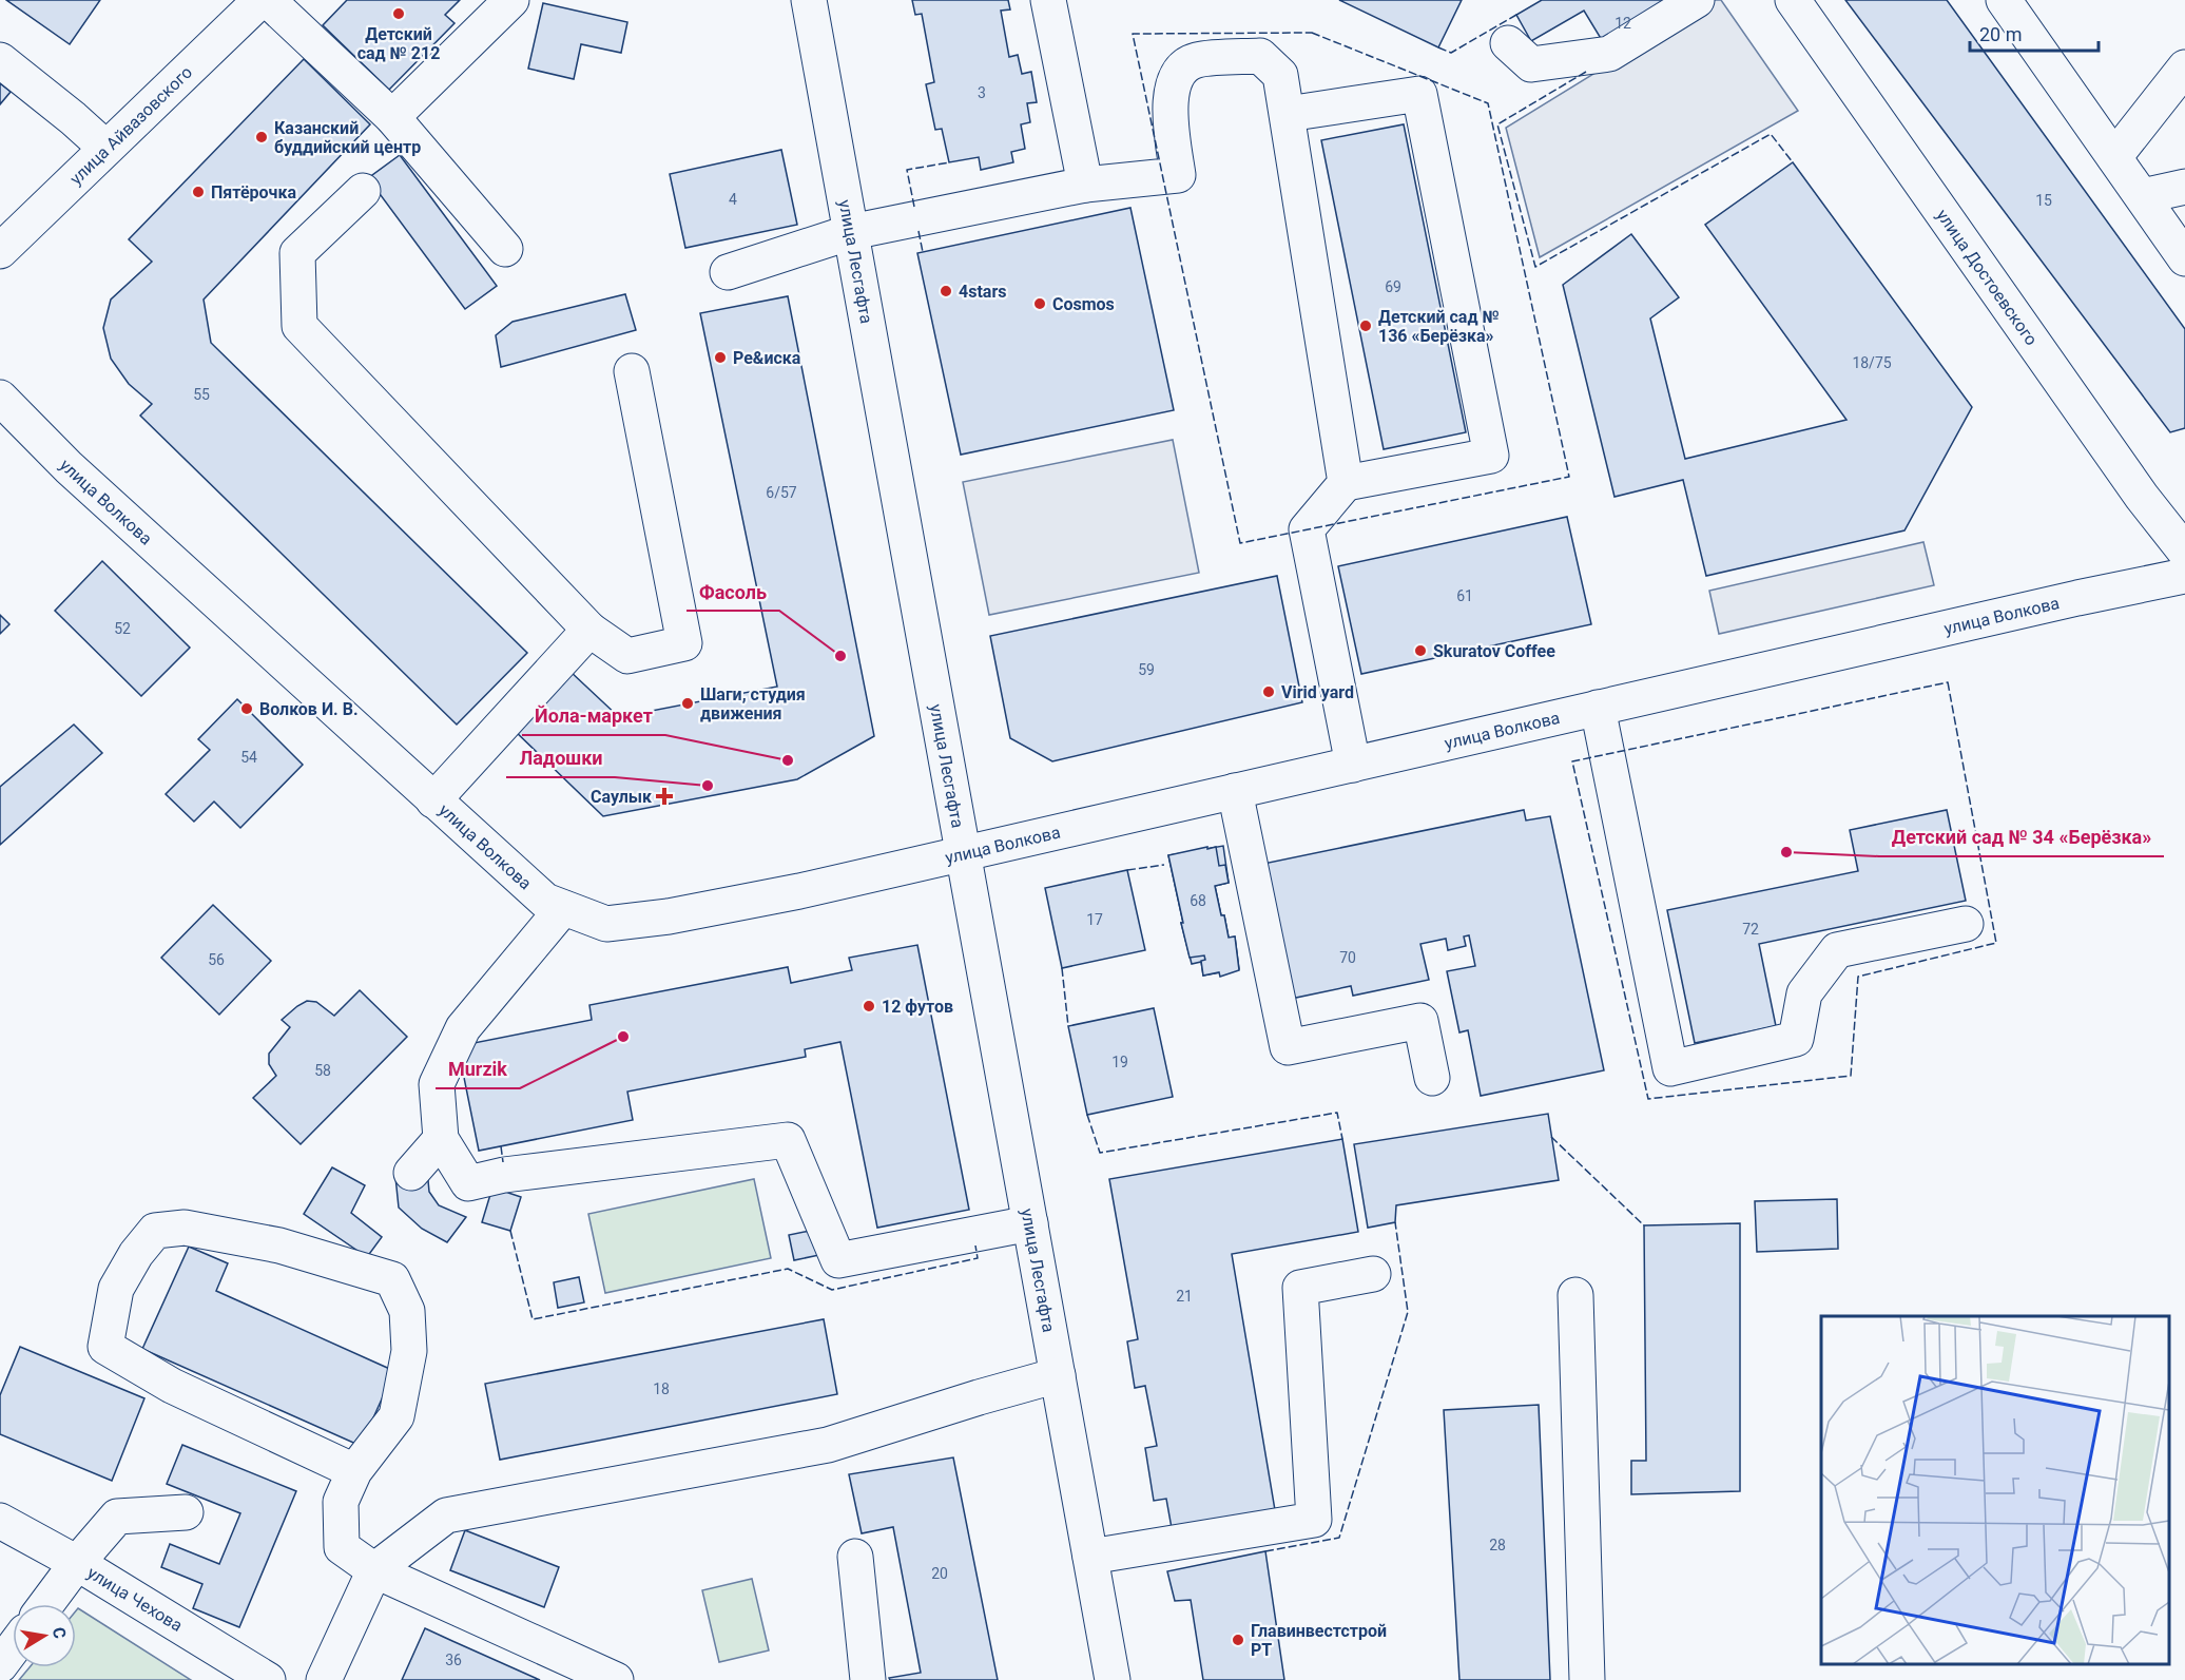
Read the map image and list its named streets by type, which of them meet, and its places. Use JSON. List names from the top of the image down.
{
  "streets": {
    "street": [
      "улица Айвазовского",
      "улица Лесгафта",
      "улица Достоевского",
      "улица Волкова",
      "улица Чехова"
    ]
  },
  "crossings": [
    ["улица Лесгафта", "улица Волкова"]
  ],
  "places": {
    "other": [
      "Детский сад № 212",
      "Казанский буддийский центр",
      "Пятёрочка",
      "4stars",
      "Cosmos",
      "Детский сад № 136 «Берёзка»",
      "Ре&иска",
      "Skuratov Coffee",
      "Фасоль",
      "Virid yard",
      "Шаги, студия движения",
      "Волков И. В.",
      "Йола-маркет",
      "Ладошки",
      "Детский сад № 34 «Берёзка»",
      "12 футов",
      "Murzik",
      "Главинвестстрой РТ"
    ],
    "health": ["Саулык"]
  },
  "house_numbers": [
    "12",
    "3",
    "4",
    "15",
    "69",
    "18/75",
    "55",
    "6/57",
    "61",
    "52",
    "59",
    "54",
    "68",
    "17",
    "72",
    "70",
    "56",
    "19",
    "58",
    "21",
    "18",
    "28",
    "20",
    "36"
  ],
  "scale_bar": "20 m",
  "north": "right"
}
